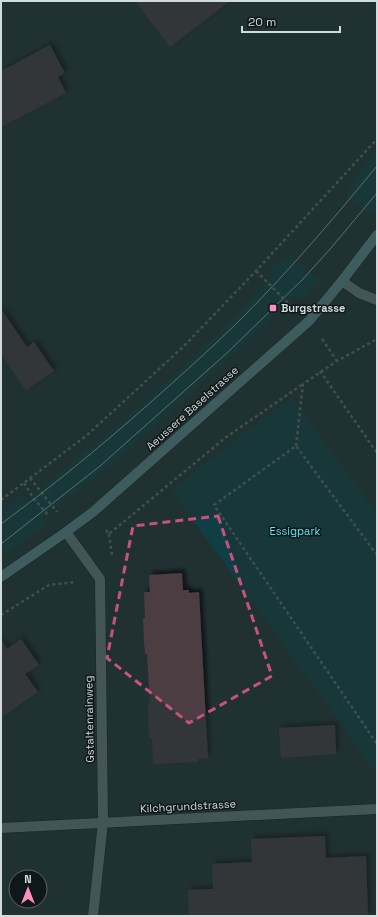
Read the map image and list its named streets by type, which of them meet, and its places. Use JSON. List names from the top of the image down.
{
  "streets": {
    "main road": ["Aeussere Baselstrasse"],
    "street": ["Gstaltenrainweg", "Kilchgrundstrasse"]
  },
  "crossings": [
    ["Gstaltenrainweg", "Kilchgrundstrasse"]
  ],
  "parks": ["Essigpark"],
  "places": {
    "transit": ["Burgstrasse"]
  },
  "scale_bar": "20 m",
  "north": "top"
}
